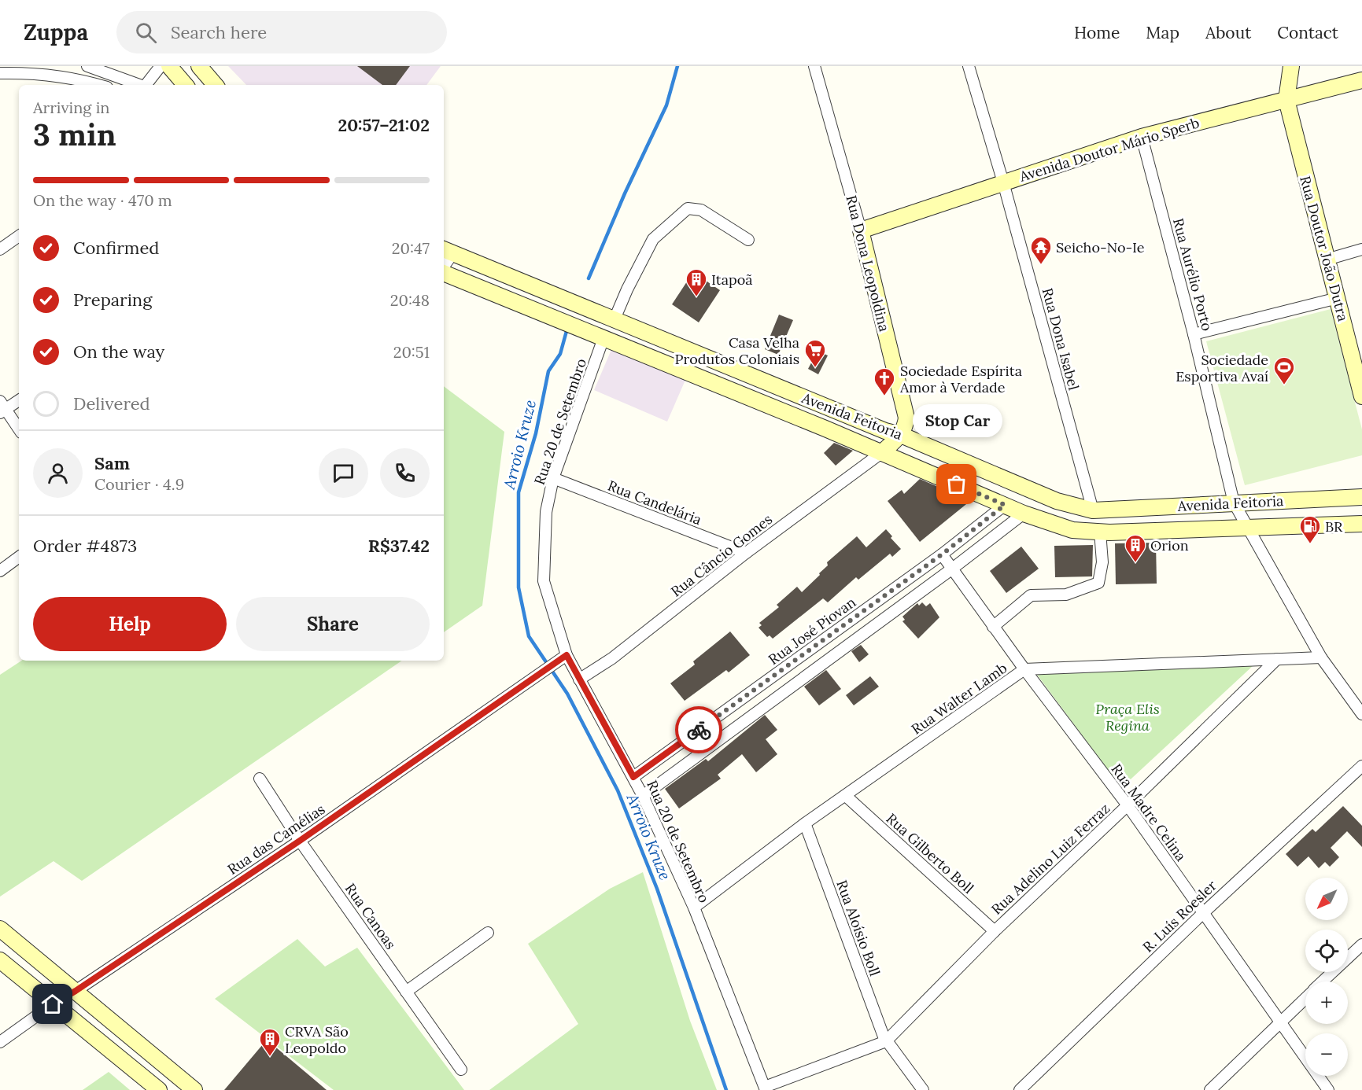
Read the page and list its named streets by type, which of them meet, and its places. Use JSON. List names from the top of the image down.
{
  "streets": {
    "main road": [
      "Avenida Doutor Mário Sperb",
      "Rua Doutor João Dutra",
      "Rua Dona Leopoldina",
      "Avenida Feitoria"
    ],
    "street": [
      "Rua Aurélio Porto",
      "Rua Dona Isabel",
      "Rua 20 de Setembro",
      "Rua Candelária",
      "Rua Câncio Gomes",
      "Rua José Piovan",
      "Rua Walter Lamb",
      "Rua Madre Celina",
      "Rua das Camélias",
      "Rua Gilberto Boll",
      "Rua Adelino Luiz Ferraz",
      "Rua Canoas",
      "R. Luís Roesler",
      "Rua Aloísio Boll"
    ]
  },
  "crossings": [
    ["Avenida Doutor Mário Sperb", "Rua Doutor João Dutra"],
    ["Avenida Doutor Mário Sperb", "Rua Dona Leopoldina"],
    ["Avenida Doutor Mário Sperb", "Rua Aurélio Porto"],
    ["Avenida Doutor Mário Sperb", "Rua Dona Isabel"],
    ["Rua Dona Leopoldina", "Avenida Feitoria"],
    ["Rua Aurélio Porto", "Avenida Feitoria"],
    ["Rua Aurélio Porto", "Rua Walter Lamb"],
    ["Rua Dona Isabel", "Avenida Feitoria"],
    ["Avenida Feitoria", "Rua 20 de Setembro"],
    ["Avenida Feitoria", "Rua Câncio Gomes"],
    ["Avenida Feitoria", "Rua José Piovan"],
    ["Rua 20 de Setembro", "Rua Candelária"],
    ["Rua 20 de Setembro", "Rua Câncio Gomes"],
    ["Rua 20 de Setembro", "Rua José Piovan"],
    ["Rua 20 de Setembro", "Rua Walter Lamb"],
    ["Rua 20 de Setembro", "Rua das Camélias"],
    ["Rua Candelária", "Rua Câncio Gomes"],
    ["Rua José Piovan", "Rua Madre Celina"],
    ["Rua Walter Lamb", "Rua Madre Celina"],
    ["Rua Walter Lamb", "Rua Gilberto Boll"],
    ["Rua Walter Lamb", "Rua Adelino Luiz Ferraz"],
    ["Rua Walter Lamb", "Rua Aloísio Boll"],
    ["Rua Madre Celina", "Rua Adelino Luiz Ferraz"],
    ["Rua Madre Celina", "R. Luís Roesler"],
    ["Rua das Camélias", "Rua Canoas"],
    ["Rua Gilberto Boll", "Rua Adelino Luiz Ferraz"],
    ["Rua Adelino Luiz Ferraz", "Rua Aloísio Boll"]
  ],
  "water": ["Arroio Kruze"],
  "parks": ["Praça Elis Regina"],
  "places": {
    "temple": ["Seicho-No-Ie"],
    "building": ["Itapoã", "Orion", "CRVA São Leopoldo"],
    "supermarket": ["Casa Velha Produtos Coloniais"],
    "sports": ["Sociedade Esportiva Avaí"],
    "church": ["Sociedade Espírita Amor à Verdade"],
    "other": ["Stop Car"],
    "fuel station": ["BR"]
  },
  "north": "bottom left",
  "page": {
    "header": "Zuppa",
    "search": "Search here",
    "nav": [
      "Home",
      "Map",
      "About",
      "Contact"
    ],
    "heading": ["3 min", "Arriving in", "20:57–21:02"],
    "panel": [
      "Sam",
      "Courier · 4.9",
      "Order #4873",
      "R$37.42"
    ],
    "bar": "On the way · 470 m",
    "list": [
      ["Confirmed", "20:47"],
      ["Preparing", "20:48"],
      ["On the way", "20:51"],
      "Delivered"
    ],
    "bubble": "Stop Car",
    "buttons": ["Help", "Share"],
    "map_buttons": ["+", "−"]
  }
}
